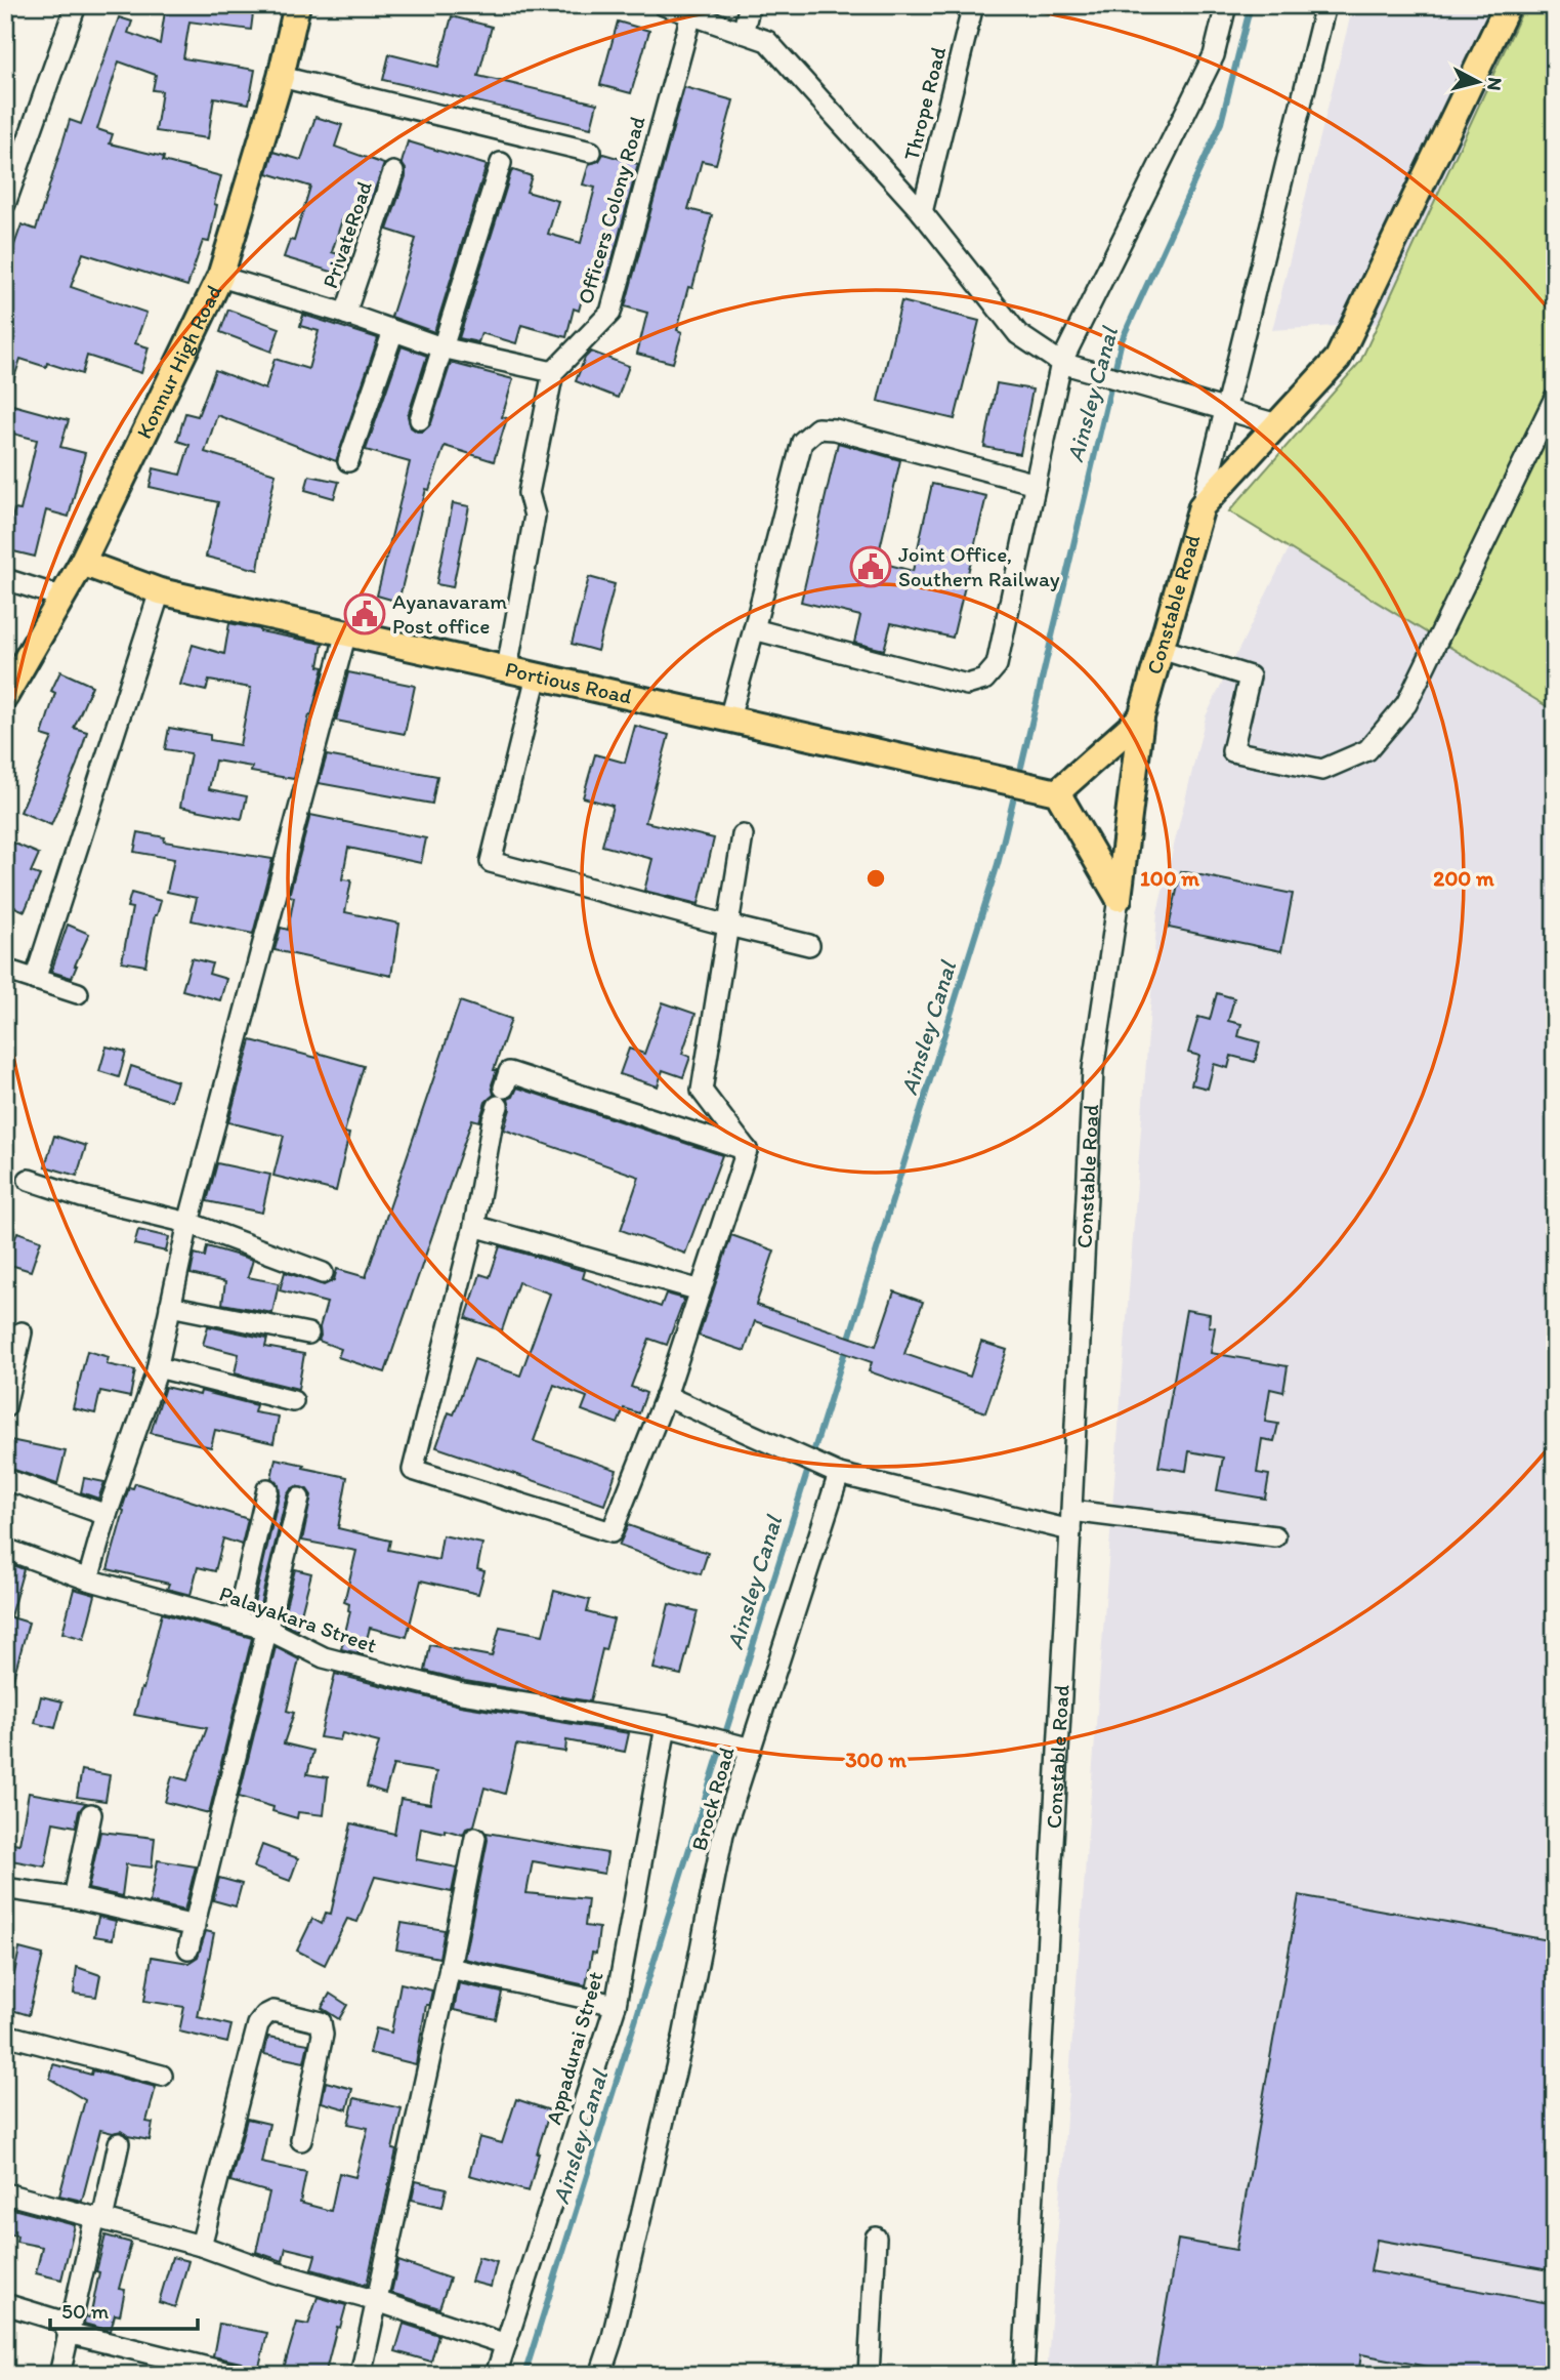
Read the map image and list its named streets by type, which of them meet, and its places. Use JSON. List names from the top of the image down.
{
  "streets": {
    "main road": ["Konnur High Road", "Constable Road", "Portious Road"],
    "street": [
      "Thrope Road",
      "Officers Colony Road",
      "PrivateRoad",
      "Palayakara Street",
      "Brock Road",
      "Appadurai Street"
    ]
  },
  "crossings": [
    ["Konnur High Road", "Portious Road"],
    ["Palayakara Street", "Brock Road"],
    ["Palayakara Street", "Appadurai Street"]
  ],
  "water": ["Ainsley Canal"],
  "places": {
    "public building": ["Joint Office, Southern Railway", "Ayanavaram Post office"]
  },
  "scale_bar": "50 m",
  "north": "right",
  "rings": ["100 m", "200 m", "300 m"]
}
